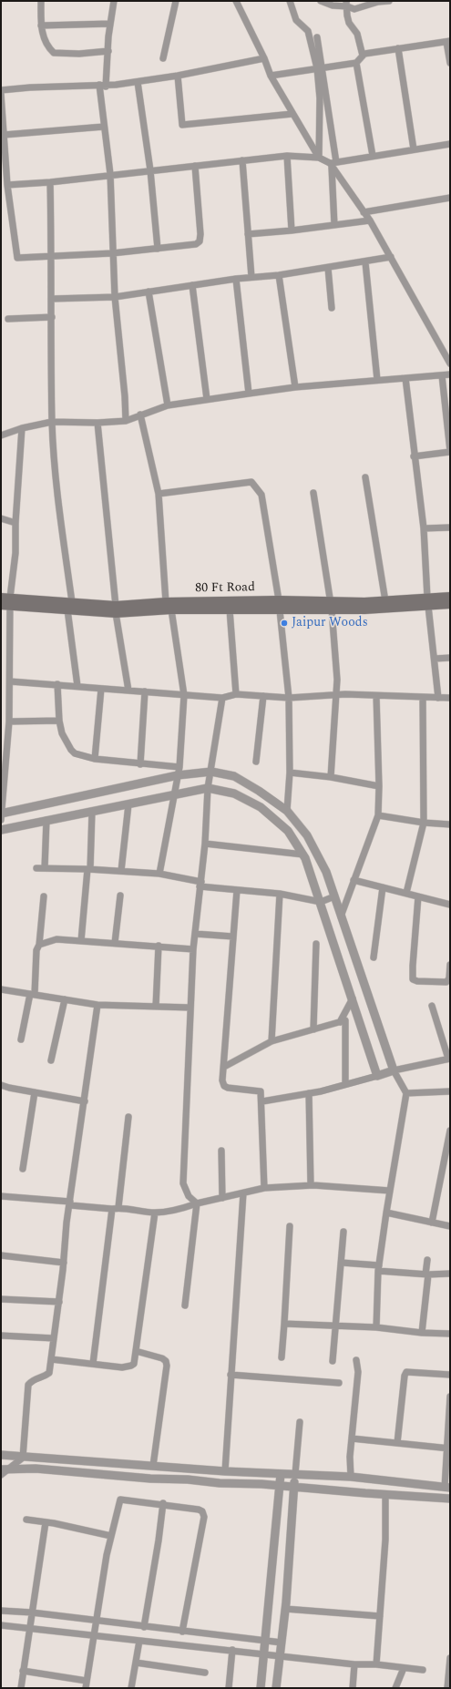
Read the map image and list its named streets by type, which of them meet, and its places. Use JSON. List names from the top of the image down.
{
  "streets": {
    "main road": ["80 Ft Road"]
  },
  "places": ["Jaipur Woods"]
}
